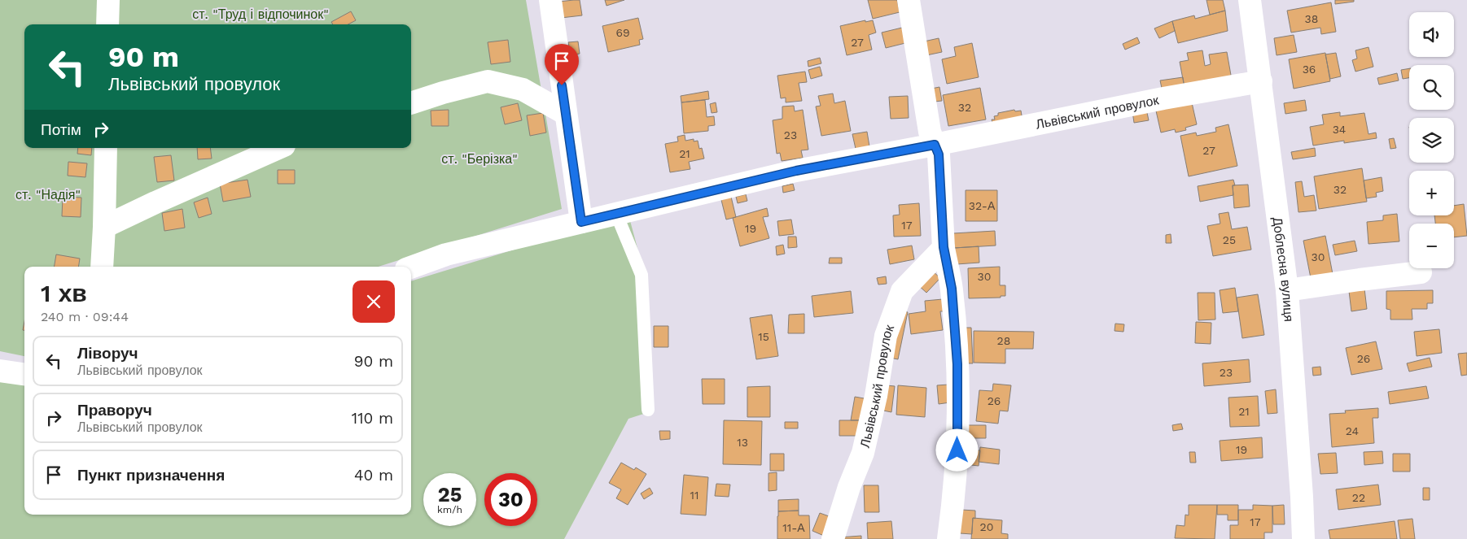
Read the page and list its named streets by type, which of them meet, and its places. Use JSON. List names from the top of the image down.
{
  "streets": {
    "street": ["Львівський провулок", "Доблесна вулиця"]
  },
  "crossings": [
    ["Львівський провулок", "Доблесна вулиця"]
  ],
  "parks": ["ст. \"Труд і відпочинок\"", "ст. \"Берізка\"", "ст. \"Надія\""],
  "house_numbers": [
    "38",
    "69",
    "27",
    "36",
    "32",
    "34",
    "23",
    "27",
    "21",
    "32",
    "32-А",
    "17",
    "19",
    "25",
    "30",
    "30",
    "15",
    "28",
    "26",
    "23",
    "26",
    "21",
    "24",
    "13",
    "19",
    "11",
    "22",
    "17",
    "20",
    "11-А"
  ],
  "page": {
    "map_buttons": ["+", "−"],
    "turn": ["90 m", "Львівський провулок"],
    "then": "Потім",
    "heading": ["1 хв", "240 m · 09:44"],
    "list": [
      {
        "name": "Ліворуч",
        "note": "Львівський провулок",
        "value": "90 m"
      },
      {
        "name": "Праворуч",
        "note": "Львівський провулок",
        "value": "110 m"
      },
      {
        "name": "Пункт призначення",
        "value": "40 m"
      }
    ],
    "speed": "25 km/h",
    "limit": "30"
  }
}
